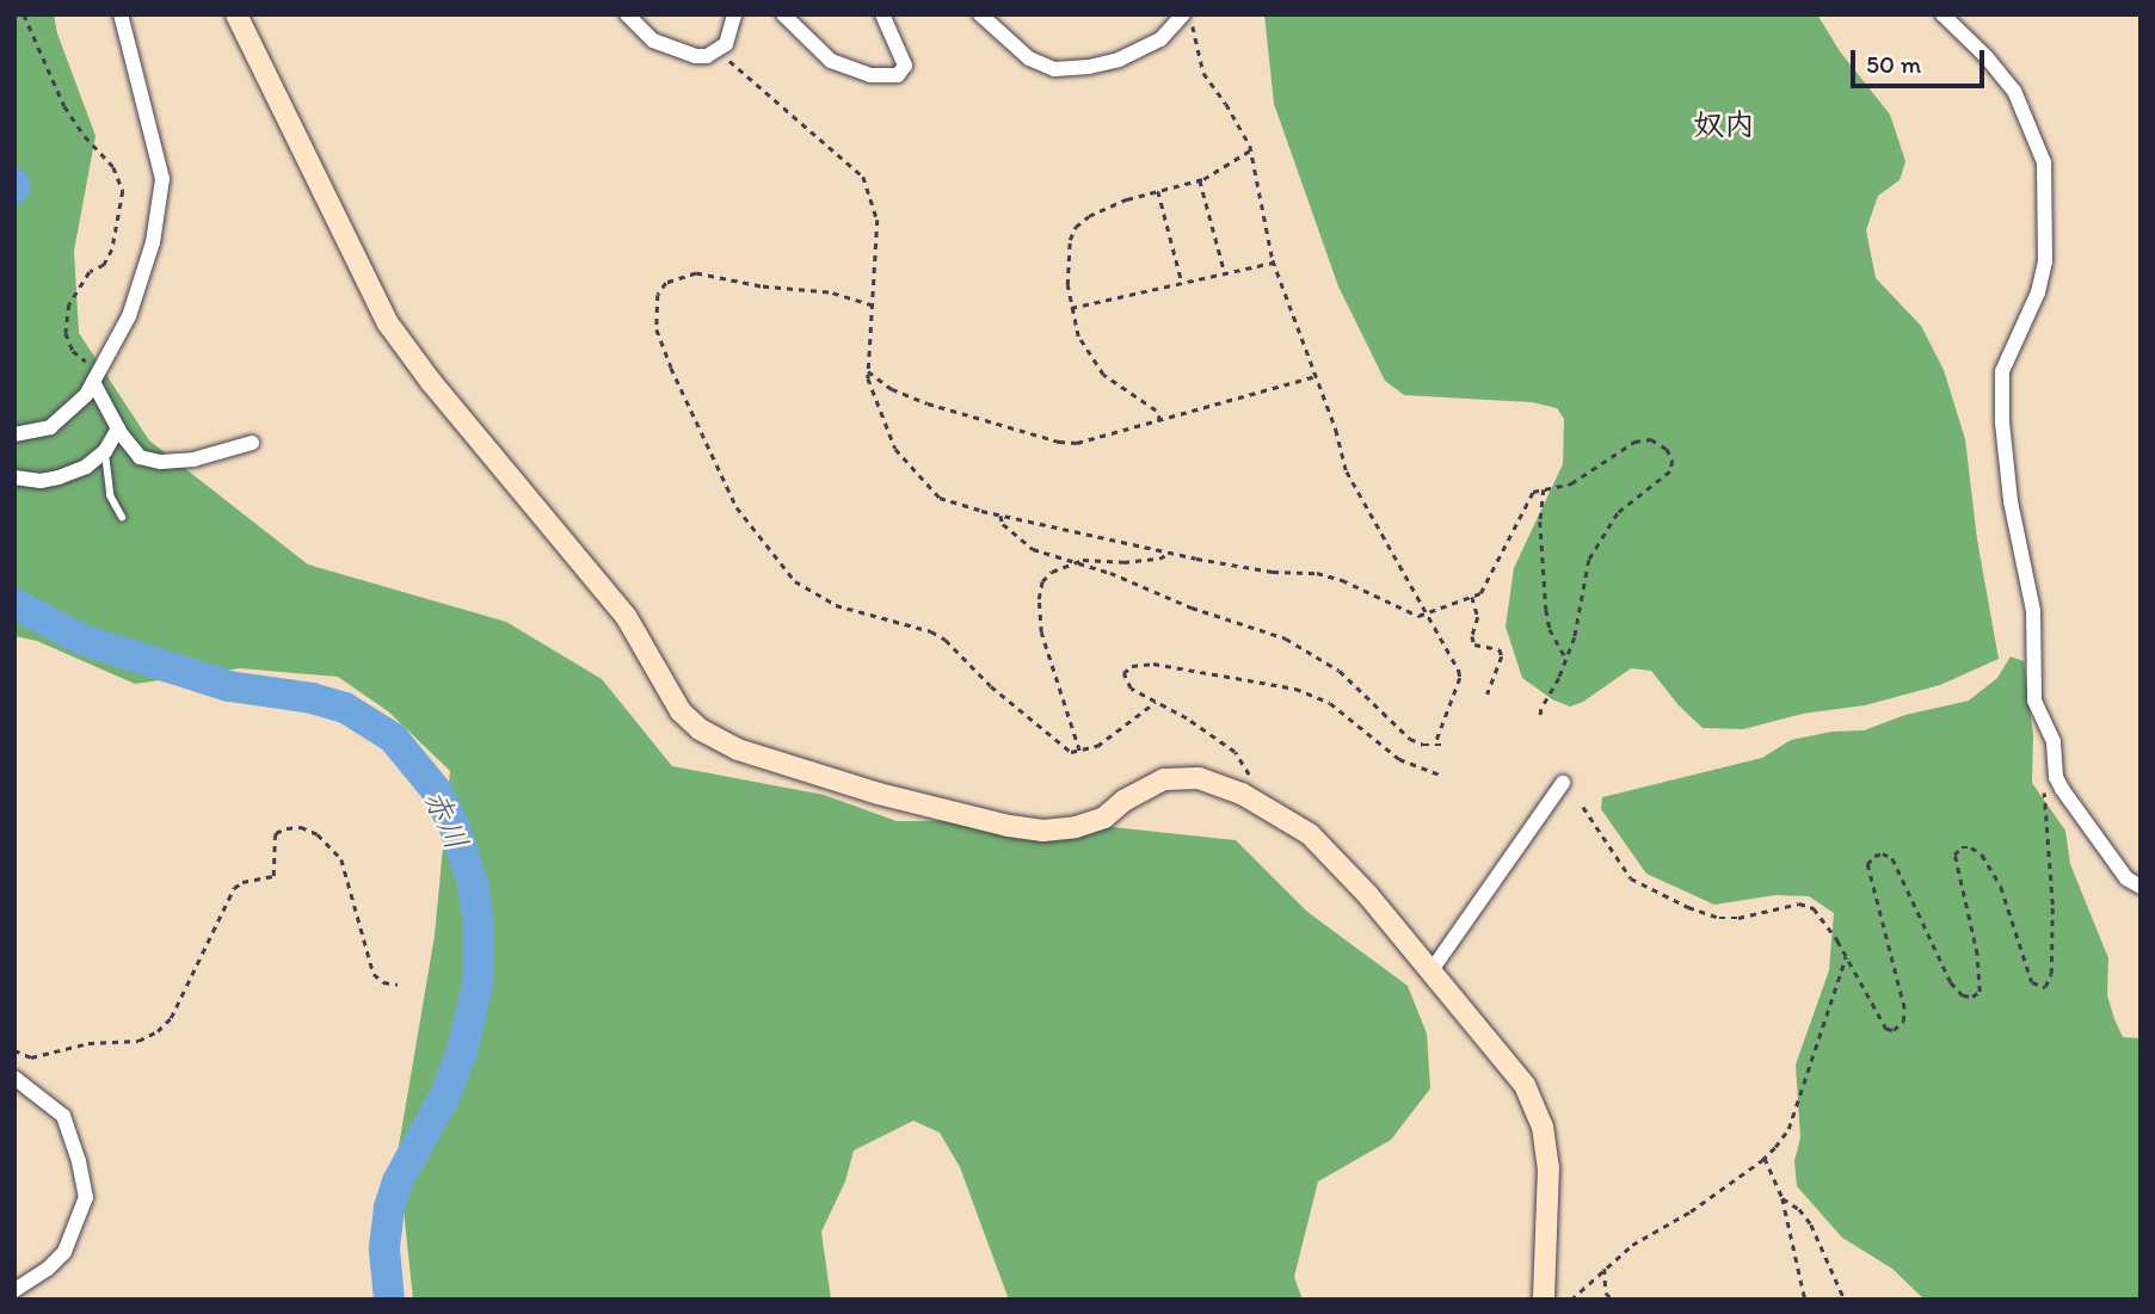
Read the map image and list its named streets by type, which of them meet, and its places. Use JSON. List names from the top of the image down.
{
  "districts": ["奴内"],
  "water": ["赤川"],
  "scale_bar": "50 m"
}
